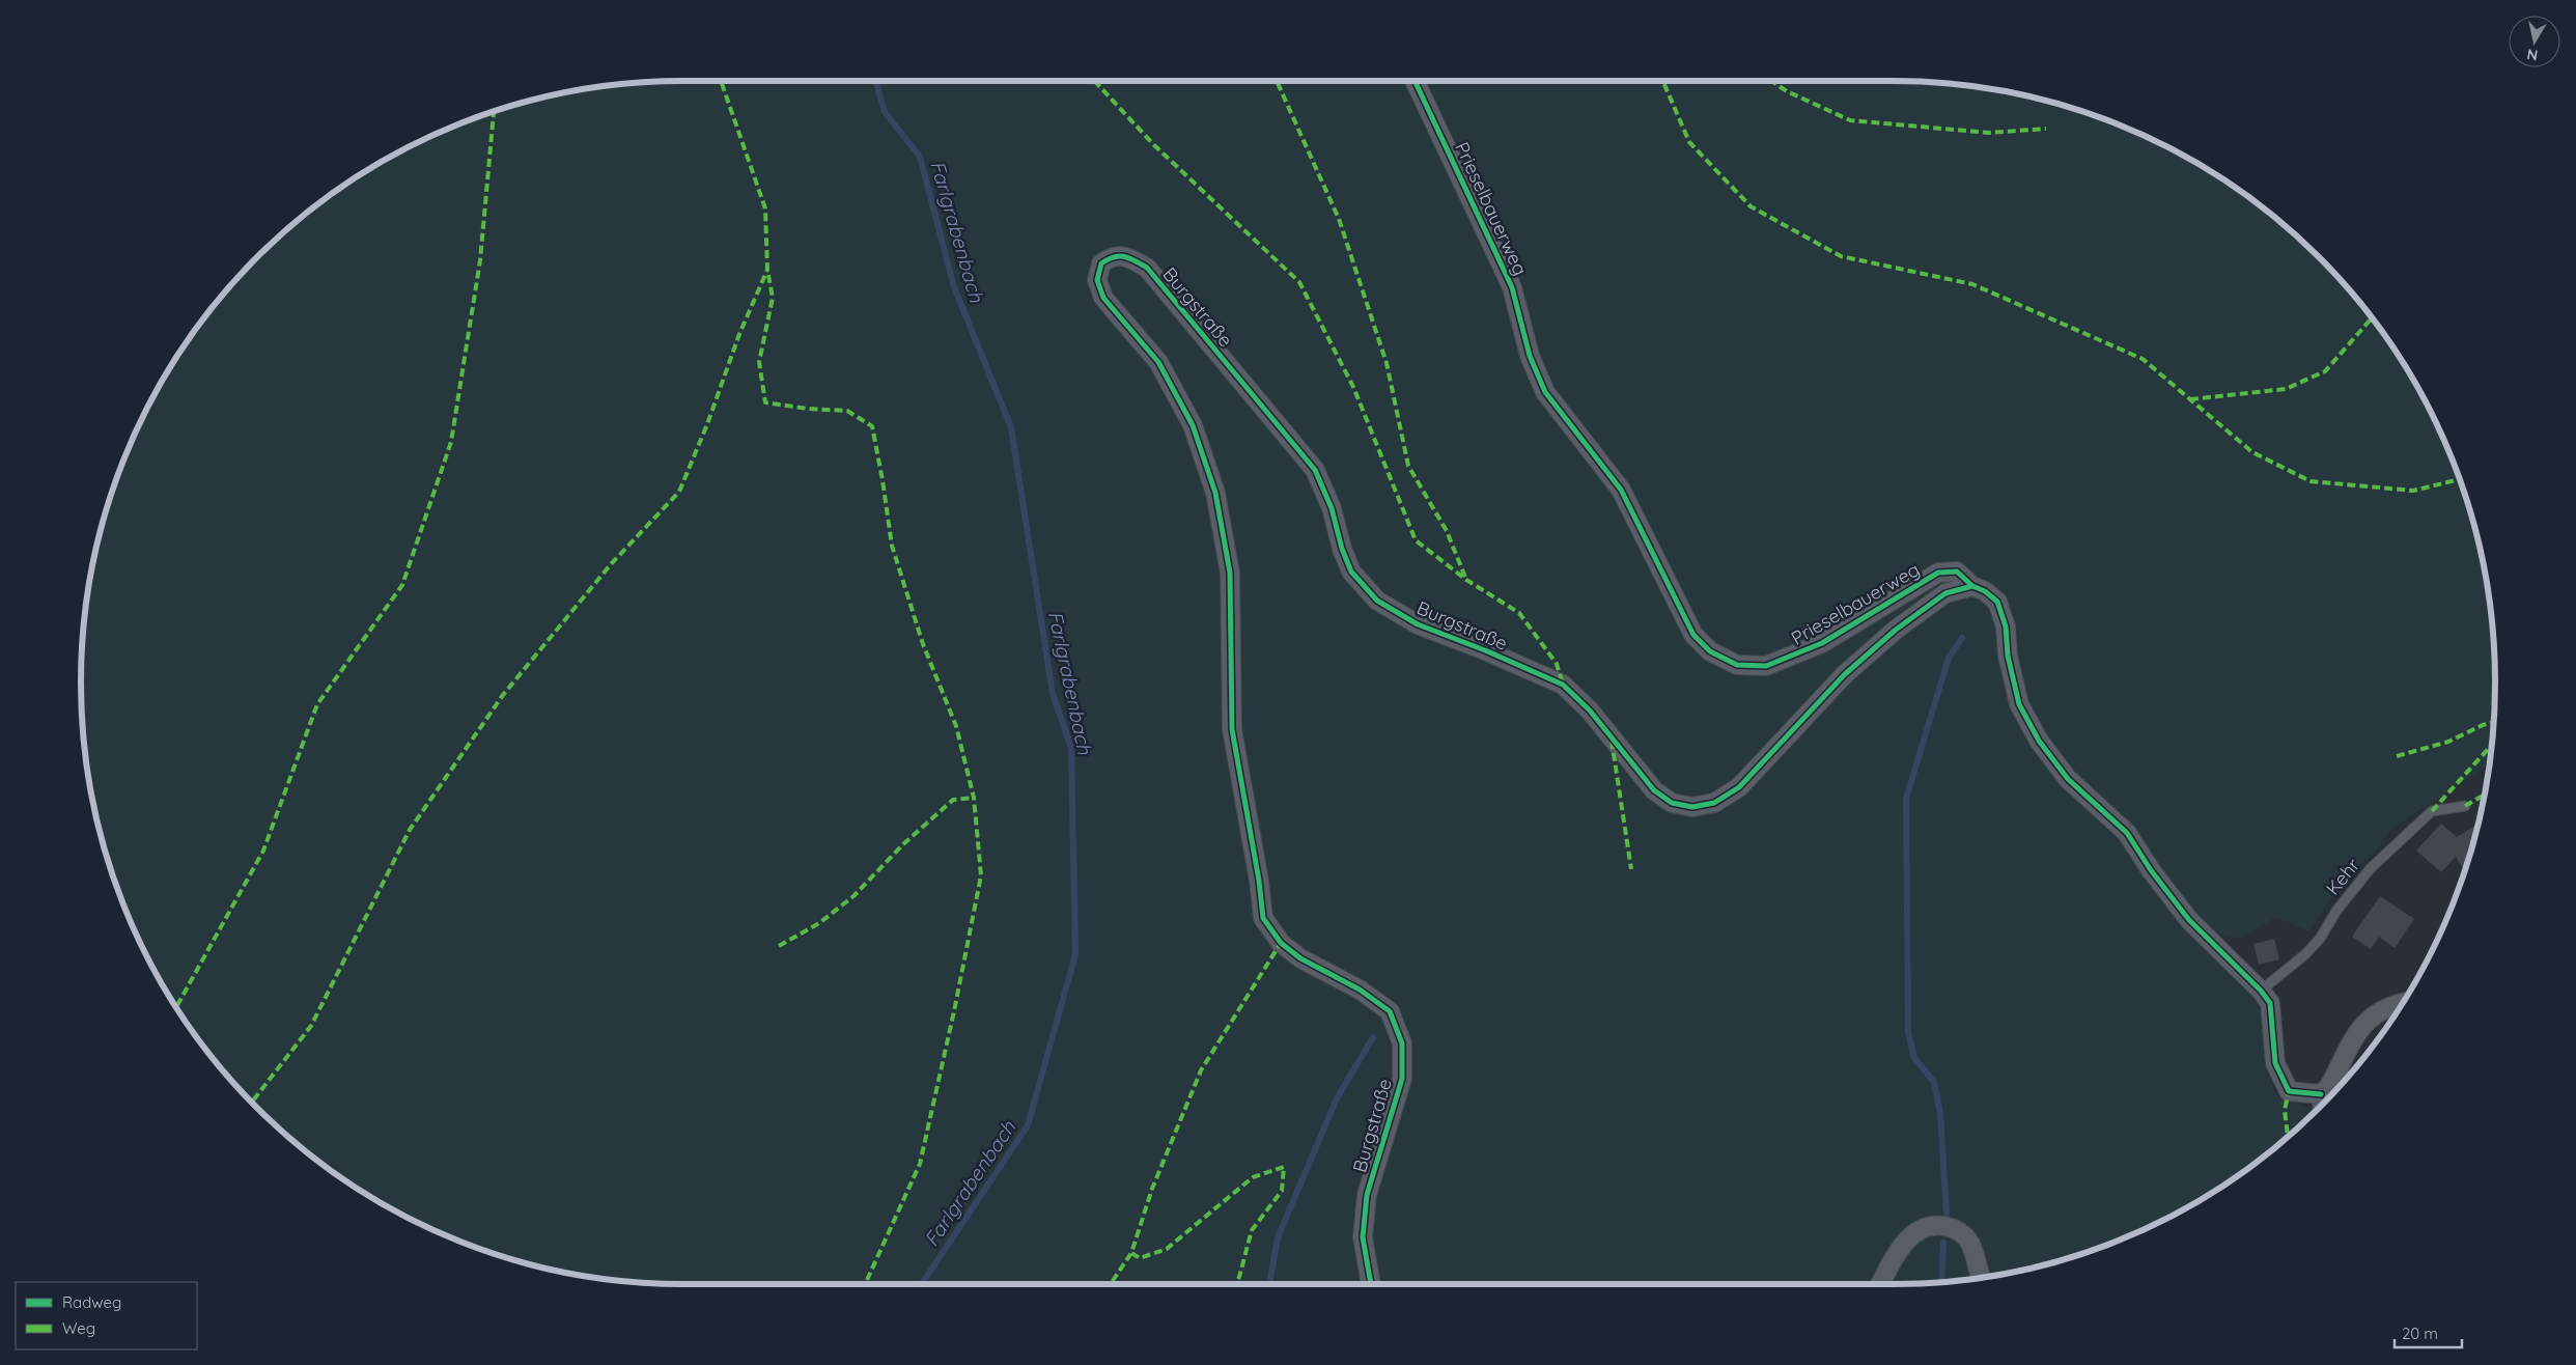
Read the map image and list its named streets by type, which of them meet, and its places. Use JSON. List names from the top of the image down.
{
  "streets": {
    "street": ["Prieselbauerweg", "Burgstraße"],
    "lane": ["Kehr"]
  },
  "crossings": [
    ["Prieselbauerweg", "Burgstraße"],
    ["Prieselbauerweg", "Kehr"]
  ],
  "water": ["Farlgrabenbach"],
  "legend": ["Radweg", "Weg"],
  "scale_bar": "20 m",
  "north": "bottom"
}
